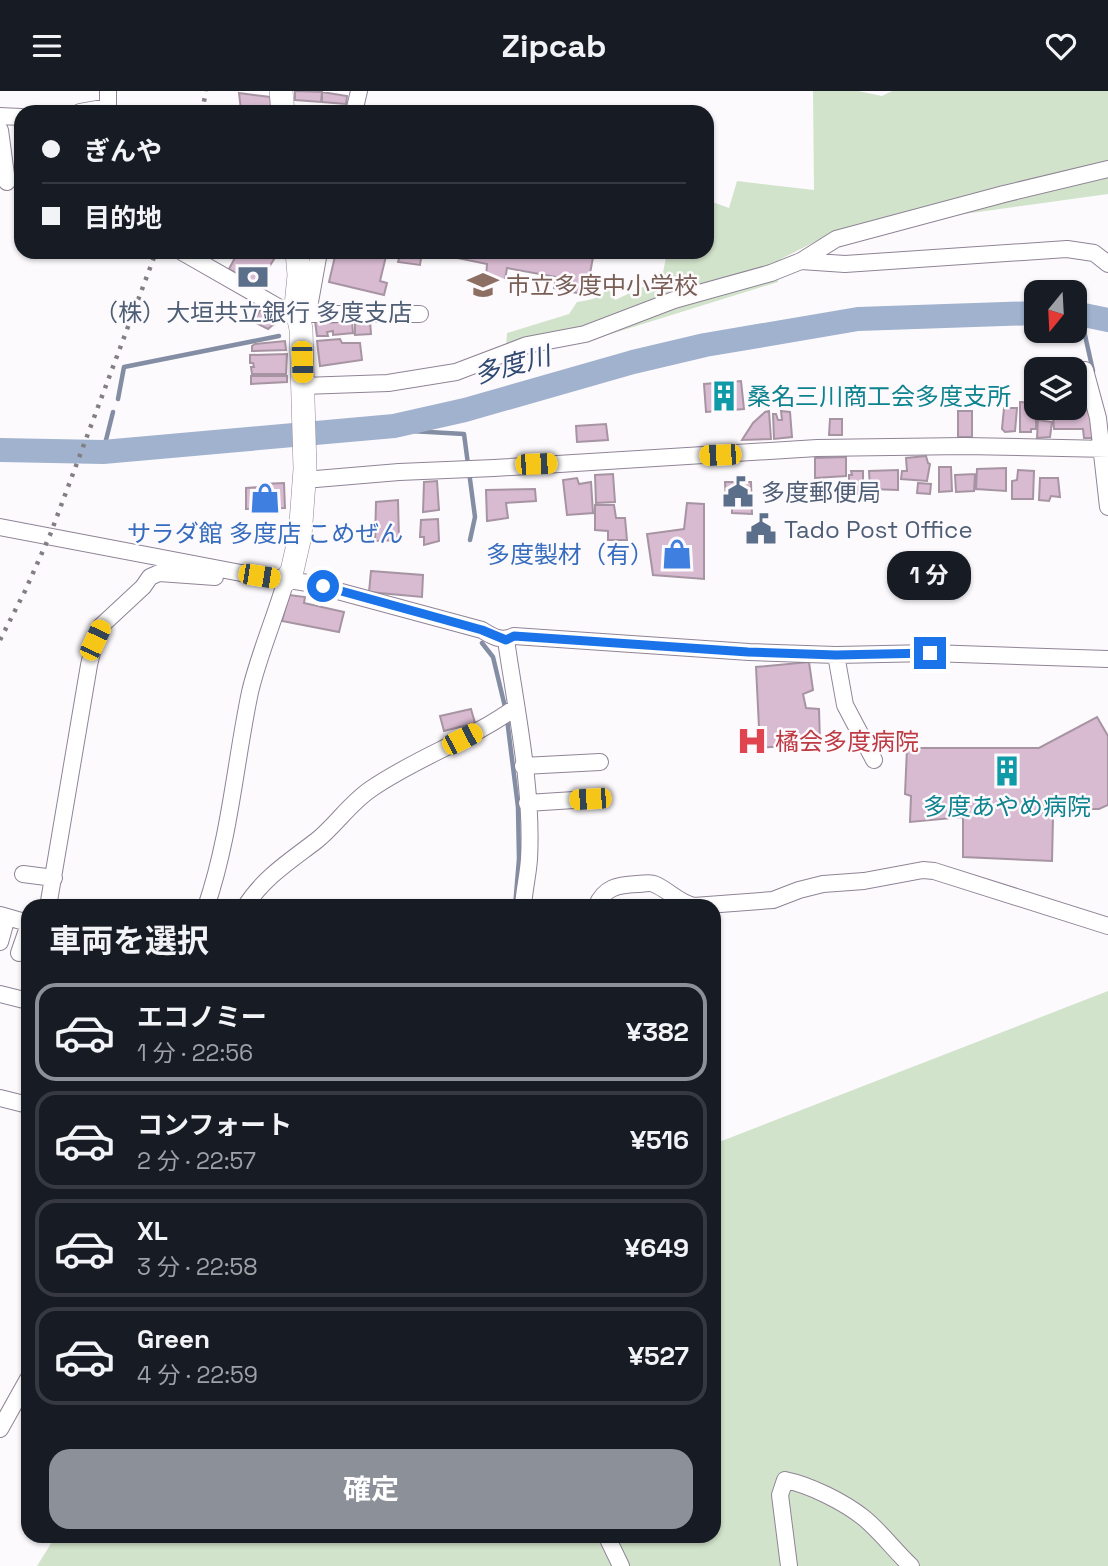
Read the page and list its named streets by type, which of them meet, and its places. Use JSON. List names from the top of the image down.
{
  "water": ["多度川"],
  "places": {
    "bank": ["（株）大垣共立銀行 多度支店"],
    "school or university": ["市立多度中小学校"],
    "building": ["桑名三川商工会多度支所", "多度あやめ病院"],
    "public building": ["多度郵便局", "Tado Post Office"],
    "shop": ["サラダ館 多度店 こめぜん", "多度製材（有）"],
    "hospital": ["橘会多度病院"]
  },
  "north": "bottom",
  "page": {
    "header": "Zipcab",
    "banner": ["ぎんや", "目的地"],
    "bubble": "1 分",
    "heading": "車両を選択",
    "list": [
      {
        "name": "エコノミー",
        "note": "1 分 · 22:56",
        "value": "¥382"
      },
      {
        "name": "コンフォート",
        "note": "2 分 · 22:57",
        "value": "¥516"
      },
      {
        "name": "XL",
        "note": "3 分 · 22:58",
        "value": "¥649"
      },
      {
        "name": "Green",
        "note": "4 分 · 22:59",
        "value": "¥527"
      }
    ],
    "buttons": "確定"
  }
}
